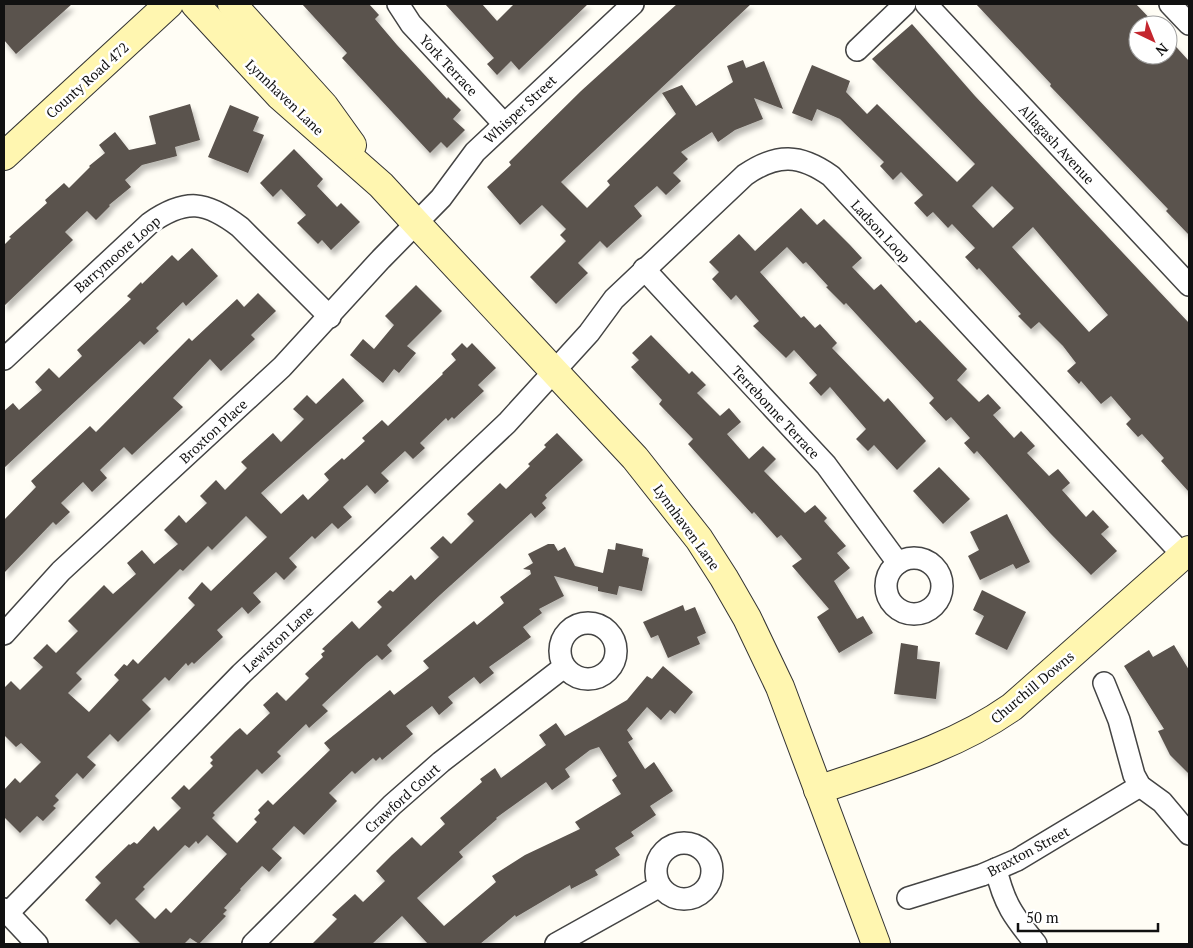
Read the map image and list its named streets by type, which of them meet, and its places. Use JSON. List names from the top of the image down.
{
  "streets": {
    "street": [
      "York Terrace",
      "County Road 472",
      "Lynnhaven Lane",
      "Whisper Street",
      "Allagash Avenue",
      "Ladson Loop",
      "Barrymoore Loop",
      "Terrebonne Terrace",
      "Broxton Place",
      "Lewiston Lane",
      "Churchill Downs",
      "Crawford Court",
      "Braxton Street"
    ]
  },
  "crossings": [
    ["York Terrace", "Whisper Street"],
    ["Lynnhaven Lane", "Whisper Street"],
    ["Lynnhaven Lane", "Ladson Loop"],
    ["Lynnhaven Lane", "Broxton Place"],
    ["Lynnhaven Lane", "Lewiston Lane"],
    ["Lynnhaven Lane", "Churchill Downs"],
    ["Whisper Street", "Broxton Place"],
    ["Ladson Loop", "Terrebonne Terrace"],
    ["Ladson Loop", "Lewiston Lane"],
    ["Ladson Loop", "Churchill Downs"],
    ["Barrymoore Loop", "Broxton Place"]
  ],
  "scale_bar": "50 m",
  "north": "bottom right"
}
